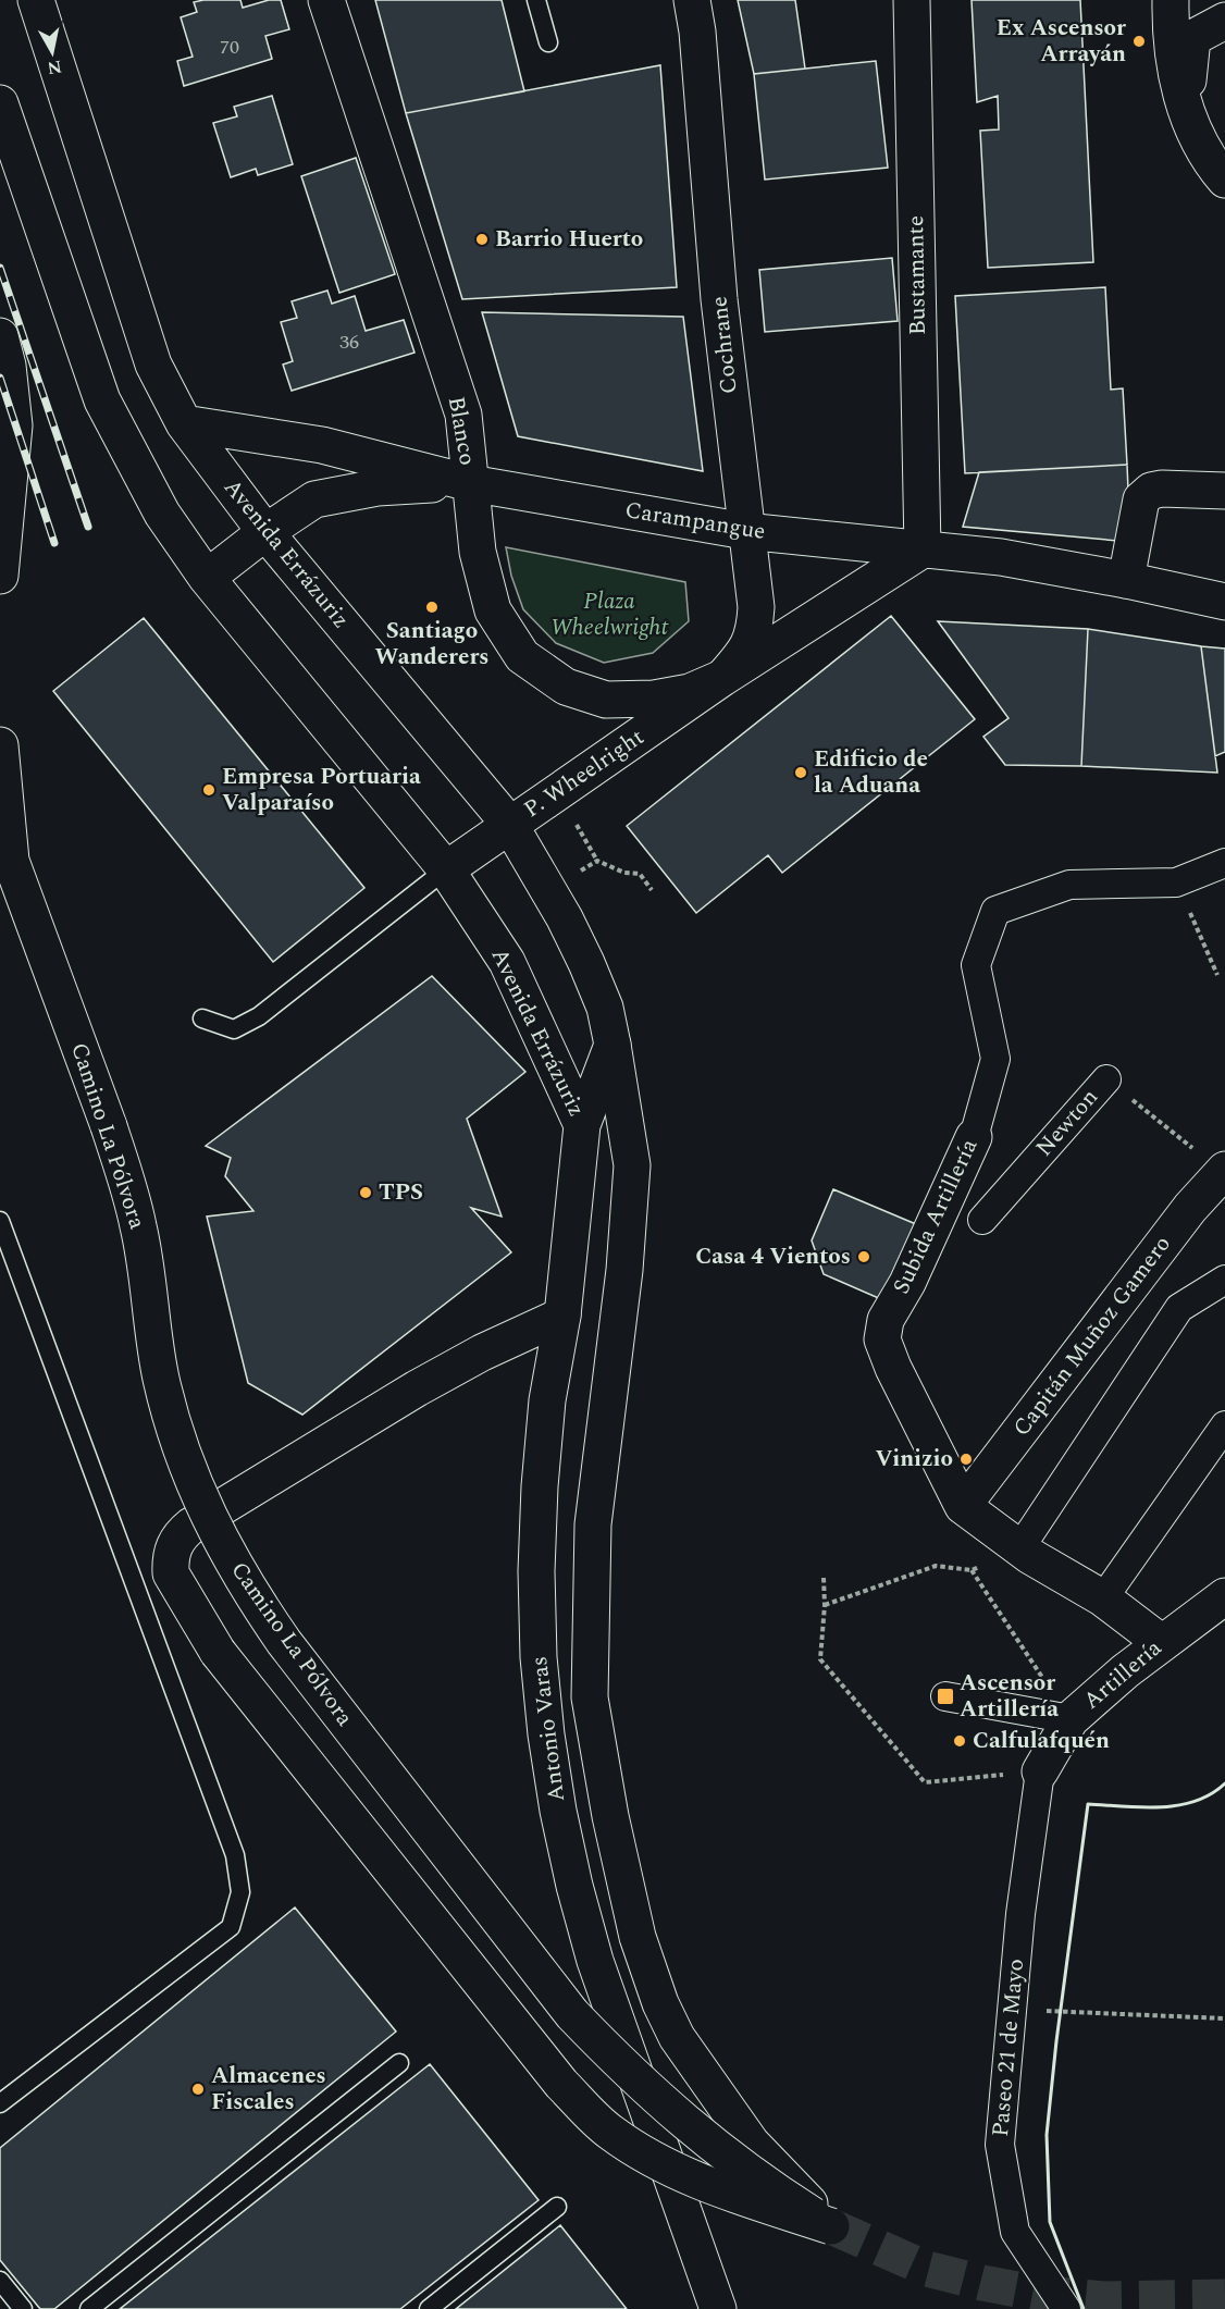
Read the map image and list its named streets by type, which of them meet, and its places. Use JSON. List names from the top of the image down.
{
  "streets": {
    "main road": [
      "Bustamante",
      "Cochrane",
      "Blanco",
      "Carampangue",
      "Avenida Errázuriz",
      "P. Wheelright",
      "Camino La Pólvora",
      "Subida Artillería",
      "Capitán Muñoz Gamero",
      "Artillería",
      "Antonio Varas"
    ],
    "street": ["Newton", "Paseo 21 de Mayo"]
  },
  "crossings": [
    ["Bustamante", "Carampangue"],
    ["Cochrane", "Blanco"],
    ["Cochrane", "Carampangue"],
    ["Cochrane", "P. Wheelright"],
    ["Blanco", "Carampangue"],
    ["Blanco", "P. Wheelright"],
    ["Carampangue", "Avenida Errázuriz"],
    ["Avenida Errázuriz", "P. Wheelright"],
    ["Avenida Errázuriz", "Antonio Varas"],
    ["Newton", "Capitán Muñoz Gamero"],
    ["Subida Artillería", "Capitán Muñoz Gamero"],
    ["Subida Artillería", "Artillería"],
    ["Artillería", "Paseo 21 de Mayo"]
  ],
  "parks": ["Plaza Wheelwright"],
  "places": {
    "other": [
      "Ex Ascensor Arrayán",
      "Barrio Huerto",
      "Santiago Wanderers",
      "Edificio de la Aduana",
      "Empresa Portuaria Valparaíso",
      "TPS",
      "Casa 4 Vientos",
      "Vinizio",
      "Calfulafquén",
      "Almacenes Fiscales"
    ],
    "transit": ["Ascensor Artillería"]
  },
  "house_numbers": ["70", "36"],
  "north": "bottom"
}
